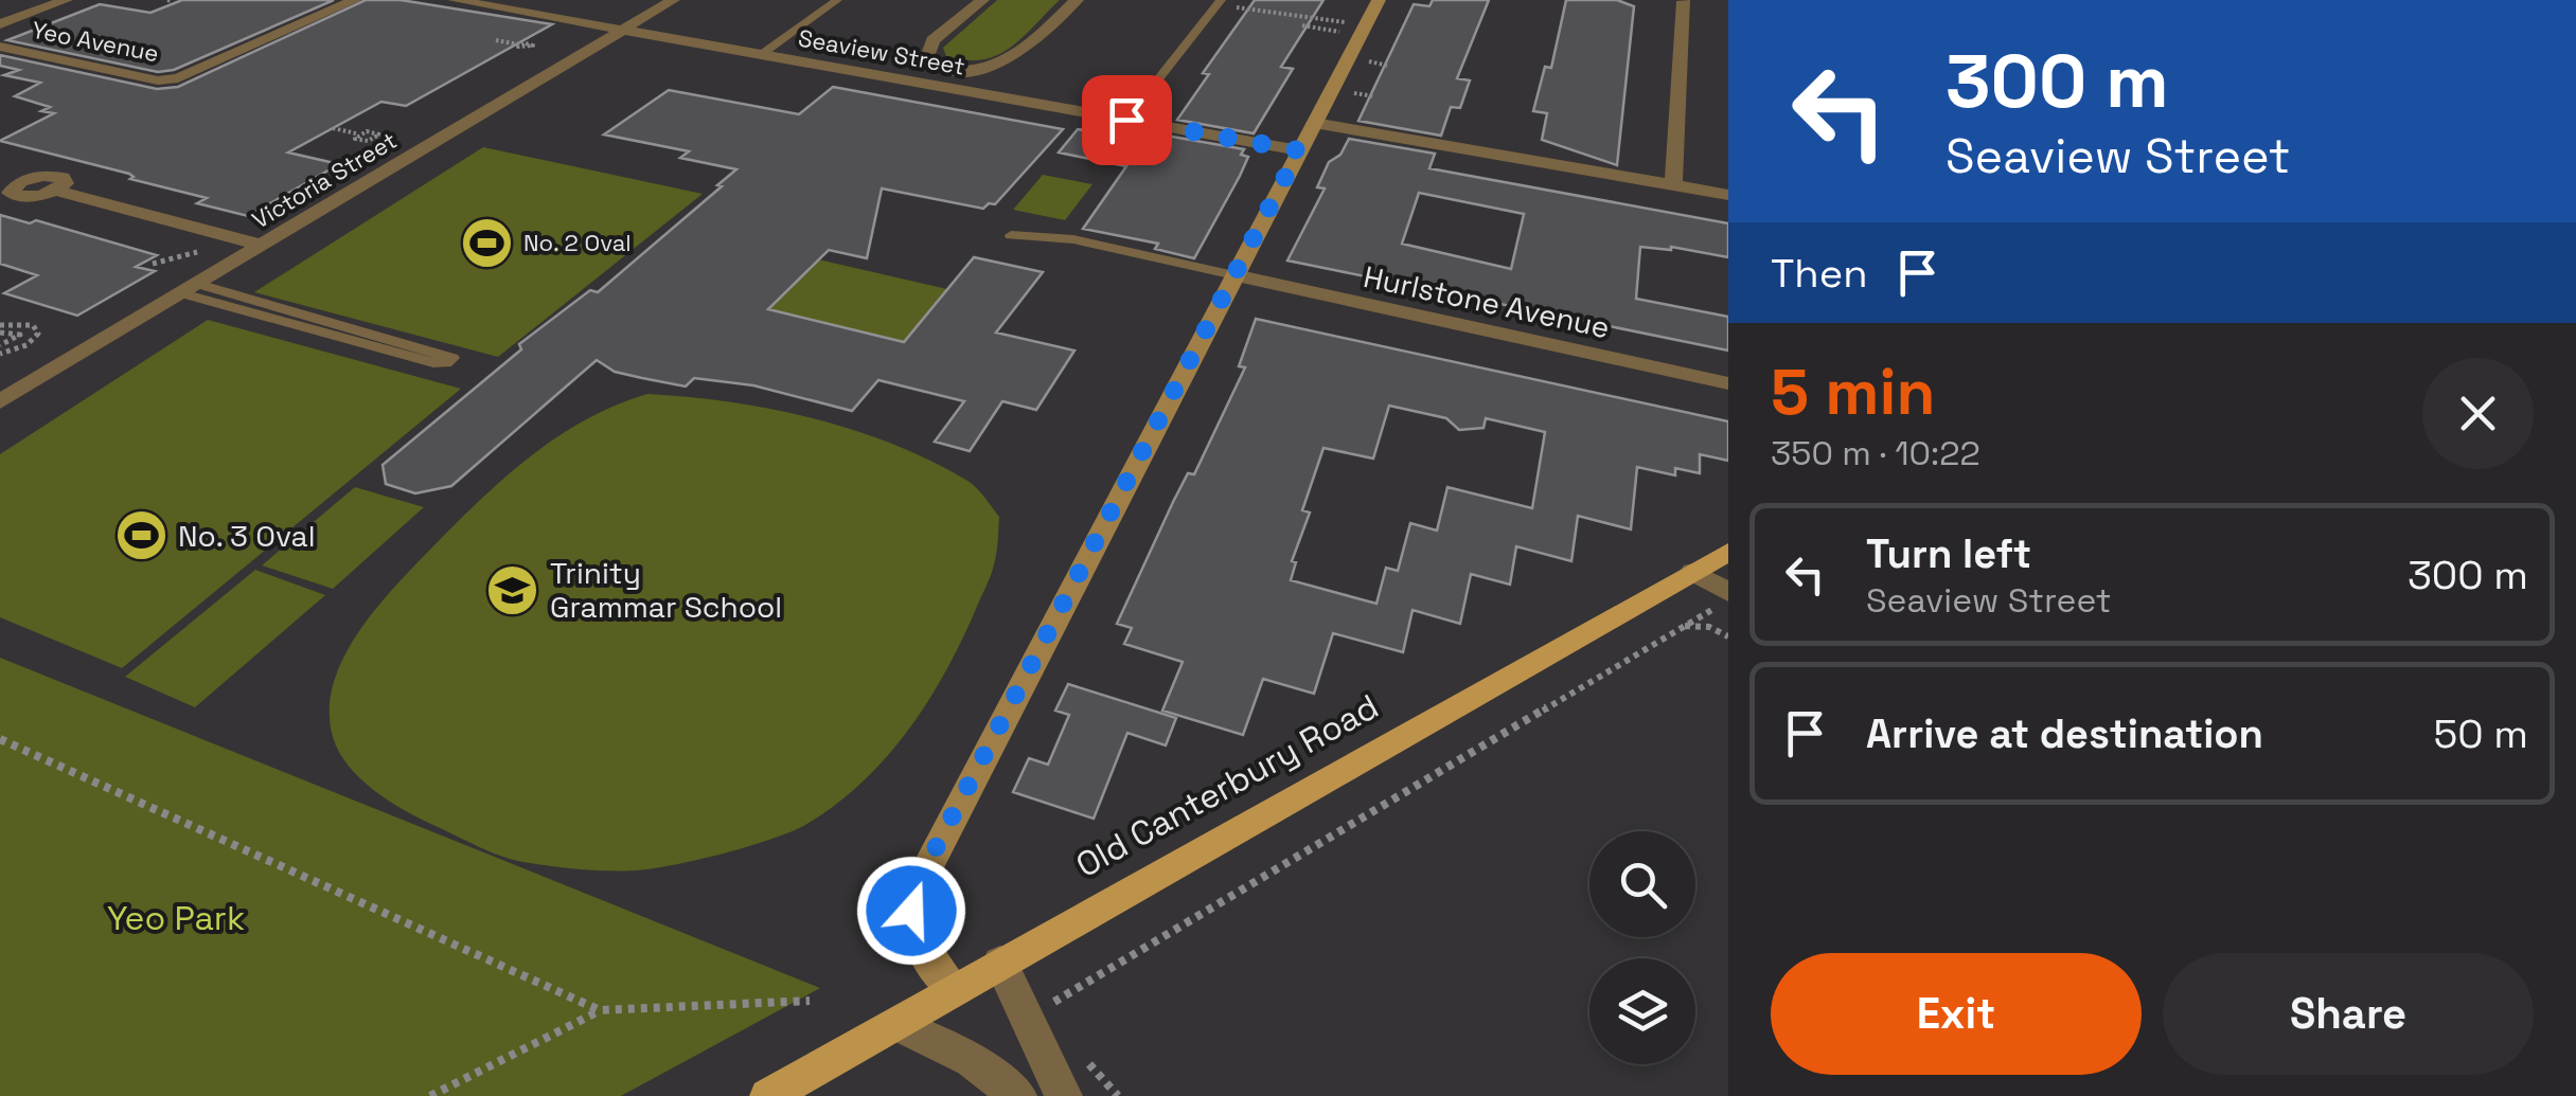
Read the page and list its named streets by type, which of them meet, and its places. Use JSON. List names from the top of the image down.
{
  "streets": {
    "main road": ["Old Canterbury Road"],
    "street": [
      "Yeo Avenue",
      "Seaview Street",
      "Victoria Street",
      "Hurlstone Avenue"
    ]
  },
  "crossings": [
    ["Seaview Street", "Victoria Street"]
  ],
  "parks": ["Yeo Park"],
  "places": {
    "sports": ["No. 2 Oval", "No. 3 Oval"],
    "school or university": ["Trinity Grammar School"]
  },
  "page": {
    "turn": ["300 m", "Seaview Street"],
    "then": "Then",
    "heading": ["5 min", "350 m · 10:22"],
    "list": [
      {
        "name": "Turn left",
        "note": "Seaview Street",
        "value": "300 m"
      },
      {
        "name": "Arrive at destination",
        "value": "50 m"
      }
    ],
    "buttons": ["Exit", "Share"]
  }
}
